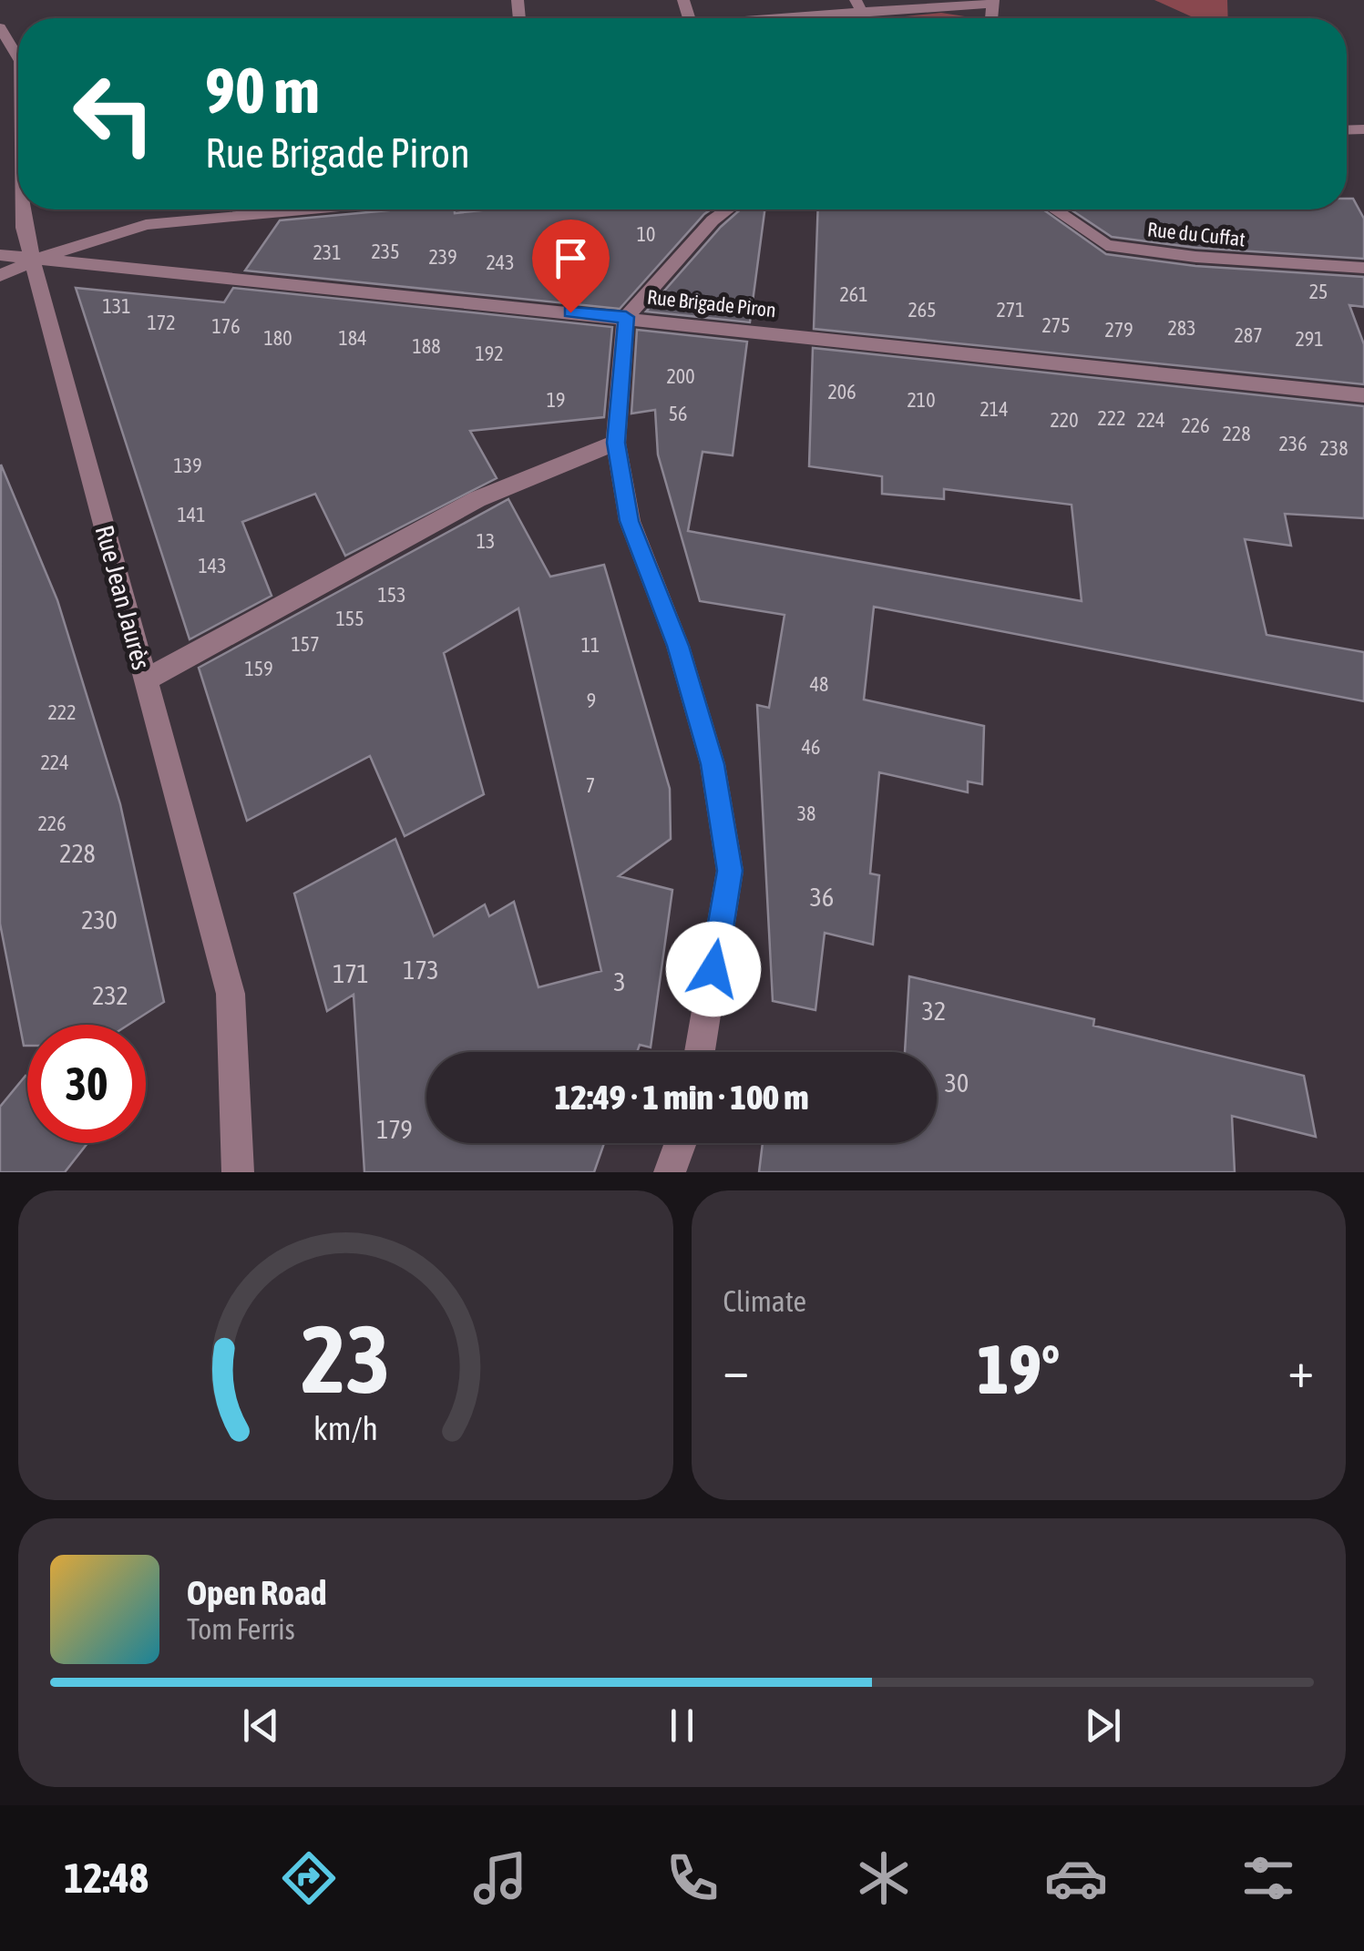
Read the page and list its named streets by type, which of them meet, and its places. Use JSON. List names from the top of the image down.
{
  "streets": {
    "street": ["Rue du Cuffat", "Rue Brigade Piron", "Rue Jean Jaurès"]
  },
  "crossings": [
    ["Rue Brigade Piron", "Rue Jean Jaurès"]
  ],
  "house_numbers": [
    "10",
    "235",
    "231",
    "239",
    "243",
    "25",
    "261",
    "131",
    "265",
    "271",
    "172",
    "275",
    "176",
    "283",
    "279",
    "287",
    "180",
    "184",
    "291",
    "188",
    "192",
    "200",
    "206",
    "19",
    "210",
    "214",
    "56",
    "222",
    "220",
    "224",
    "226",
    "228",
    "236",
    "238",
    "139",
    "141",
    "13",
    "143",
    "153",
    "155",
    "157",
    "11",
    "159",
    "48",
    "9",
    "222",
    "46",
    "224",
    "7",
    "38",
    "226",
    "228",
    "36",
    "230",
    "173",
    "171",
    "3",
    "232",
    "32",
    "30",
    "179"
  ],
  "page": {
    "turn": ["90 m", "Rue Brigade Piron"],
    "limit": "30",
    "trip": "12:49 · 1 min · 100 m",
    "tile": "Climate",
    "heat": ["−", "19°", "+"],
    "song": ["Open Road", "Tom Ferris"],
    "tabs": "12:48",
    "gauge": ["23", "km/h"]
  }
}
